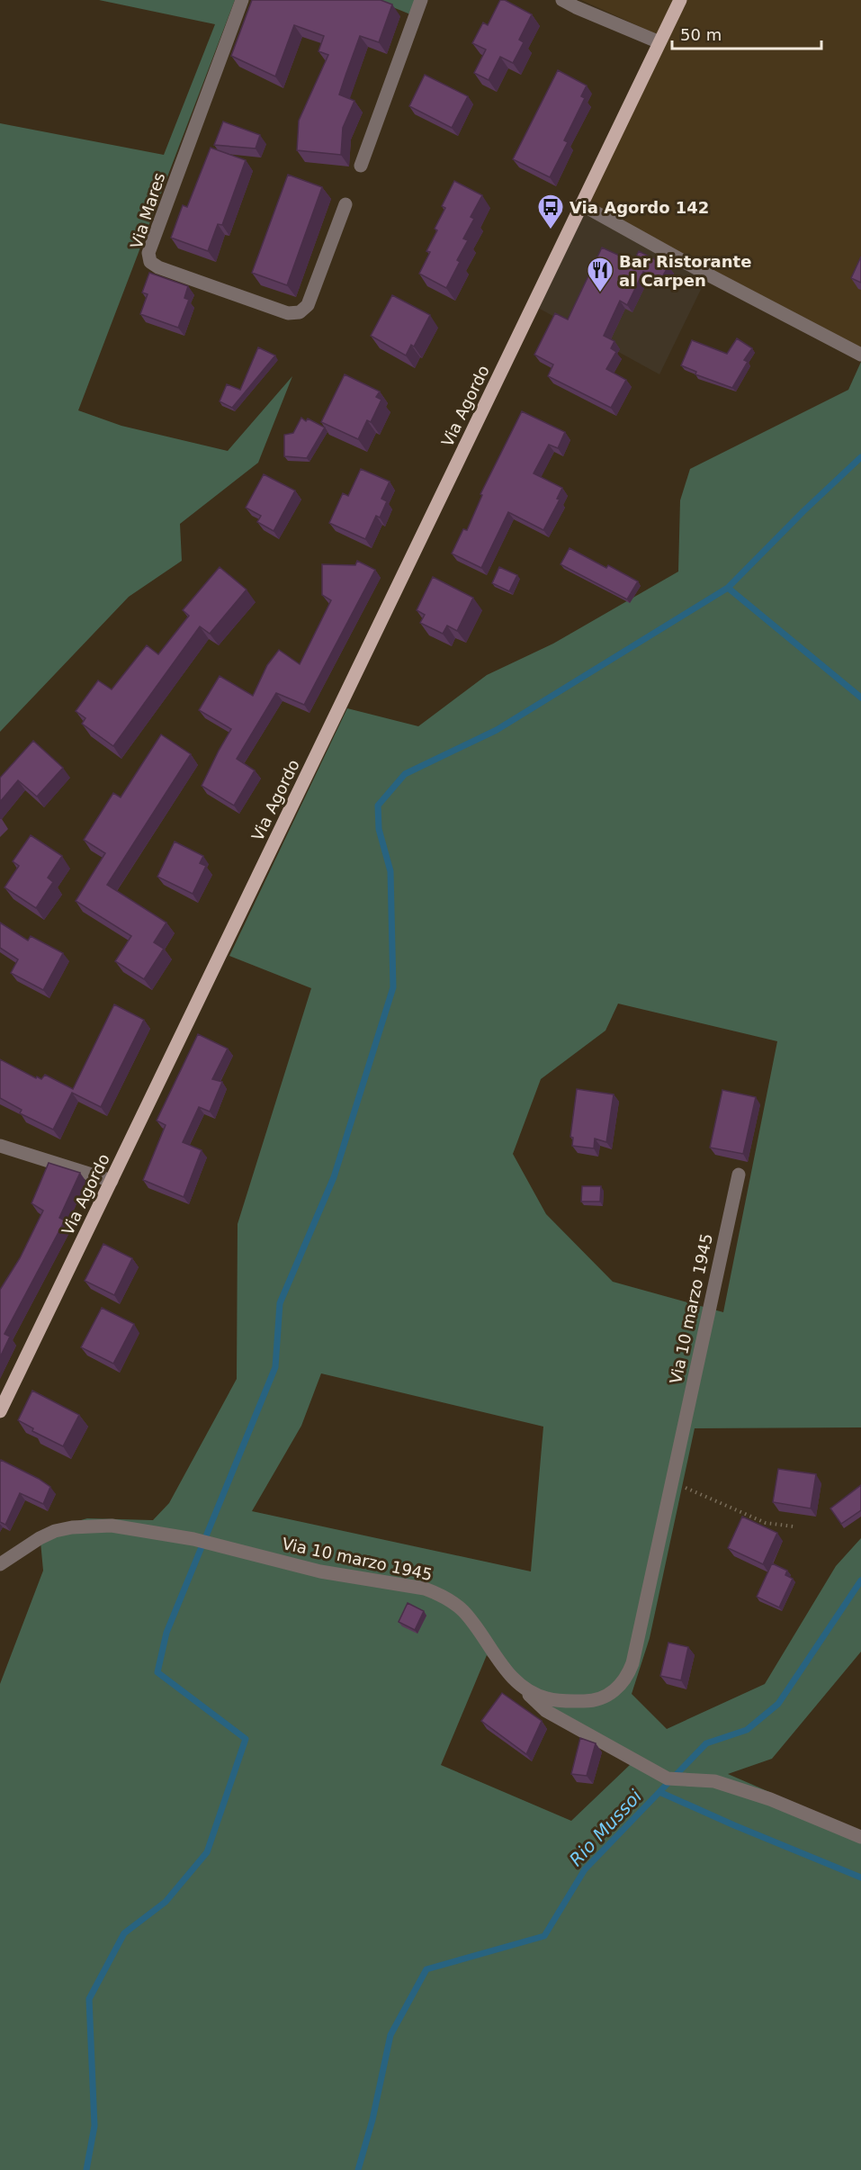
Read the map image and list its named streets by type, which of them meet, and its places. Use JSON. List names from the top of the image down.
{
  "streets": {
    "main road": ["Via Agordo"],
    "street": ["Via Mares", "Via 10 marzo 1945"]
  },
  "water": ["Rio Mussoi"],
  "places": {
    "bus stop": ["Via Agordo 142"],
    "restaurant": ["Bar Ristorante al Carpen"]
  },
  "scale_bar": "50 m"
}
